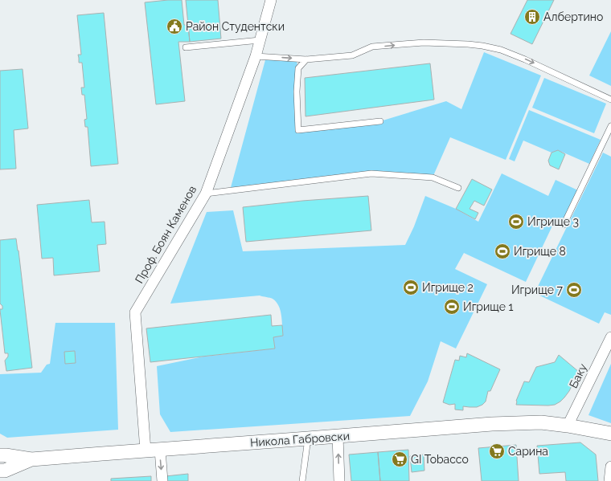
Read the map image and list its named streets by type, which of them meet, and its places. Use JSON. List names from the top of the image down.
{
  "streets": {
    "street": ["Проф. Боян Каменов", "Баку", "Никола Габровски"]
  },
  "crossings": [
    ["Проф. Боян Каменов", "Никола Габровски"],
    ["Баку", "Никола Габровски"]
  ],
  "places": {
    "building": ["Албертино"],
    "public building": ["Район Студентски"],
    "sports": [
      "Игрище 3",
      "Игрище 8",
      "Игрище 2",
      "Игрище 7",
      "Игрище 1"
    ],
    "supermarket": ["Сарина", "GI Tobacco"]
  }
}
